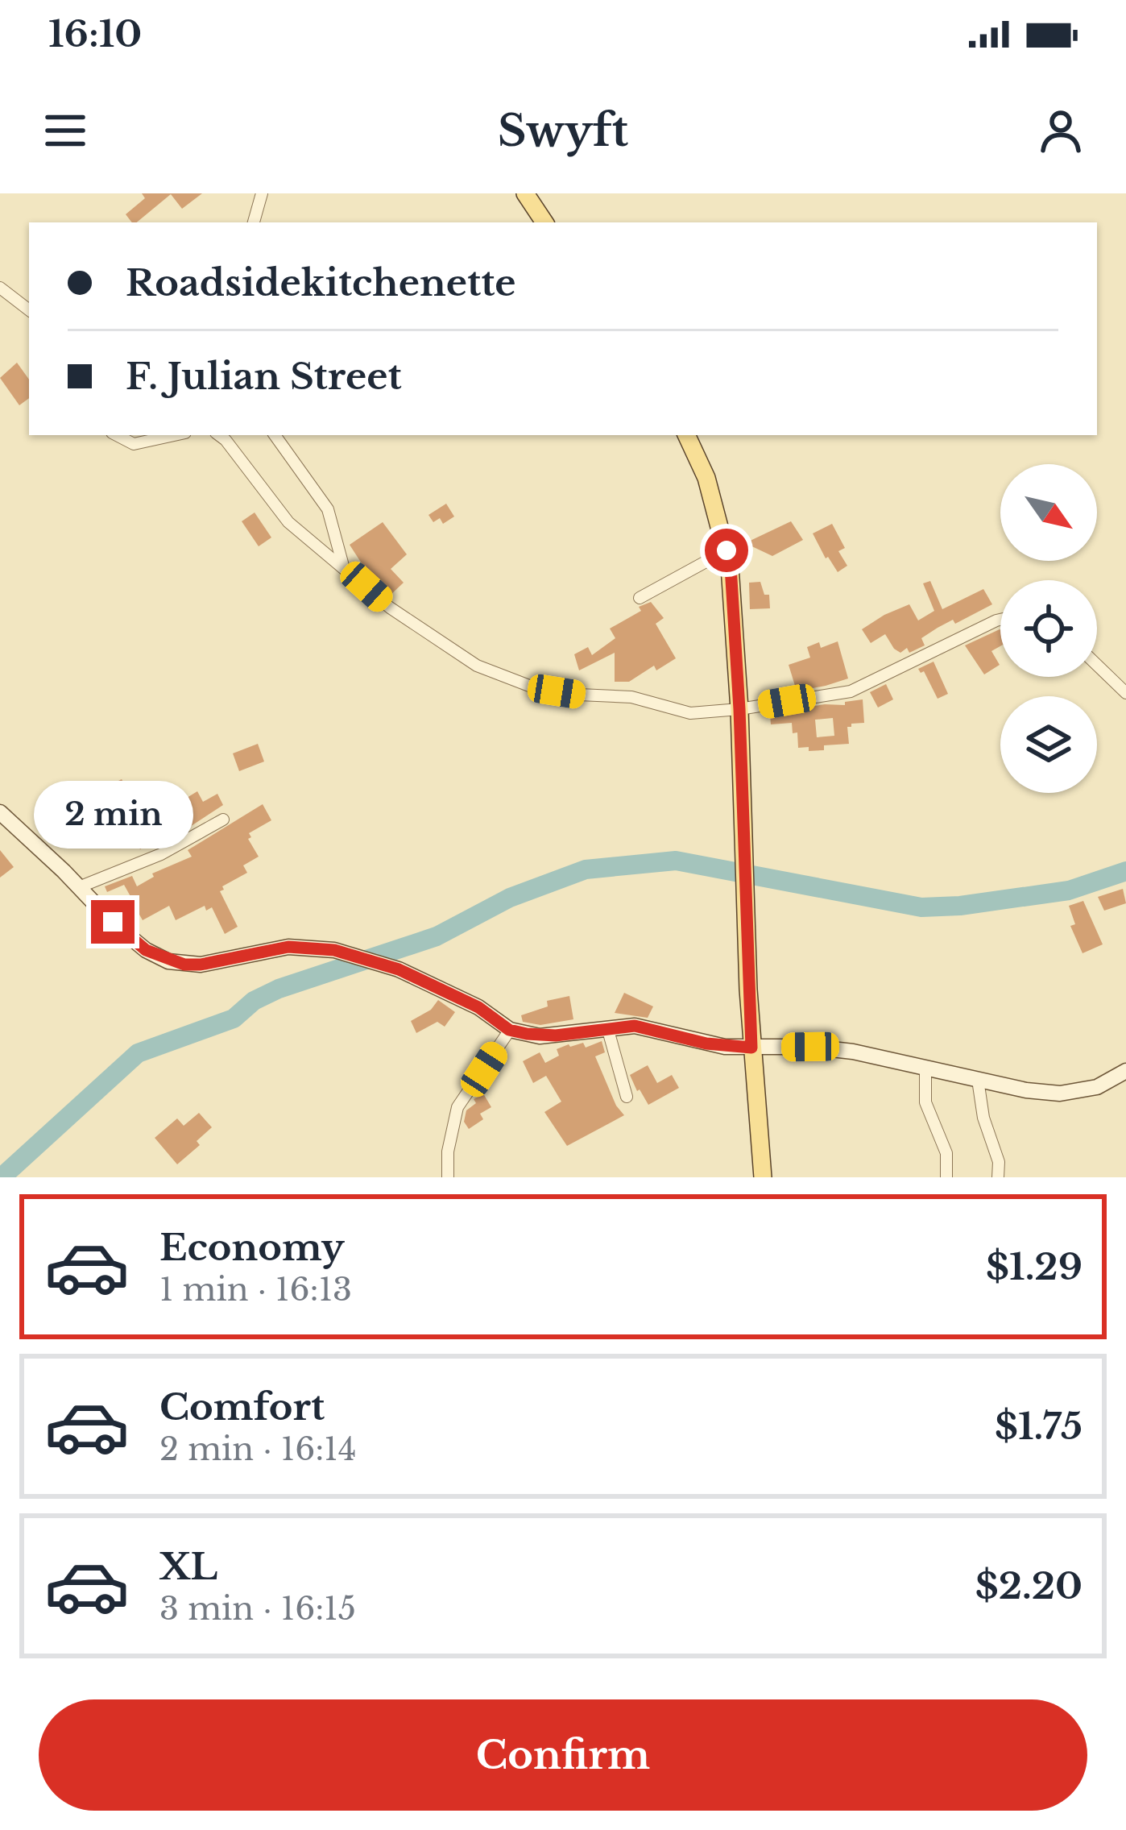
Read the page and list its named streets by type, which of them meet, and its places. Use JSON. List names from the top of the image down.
{
  "north": "bottom right",
  "page": {
    "status": "16:10",
    "header": "Swyft",
    "banner": ["Roadsidekitchenette", "F. Julian Street"],
    "bubble": "2 min",
    "list": [
      {
        "name": "Economy",
        "note": "1 min · 16:13",
        "value": "$1.29"
      },
      {
        "name": "Comfort",
        "note": "2 min · 16:14",
        "value": "$1.75"
      },
      {
        "name": "XL",
        "note": "3 min · 16:15",
        "value": "$2.20"
      }
    ],
    "buttons": "Confirm"
  }
}
